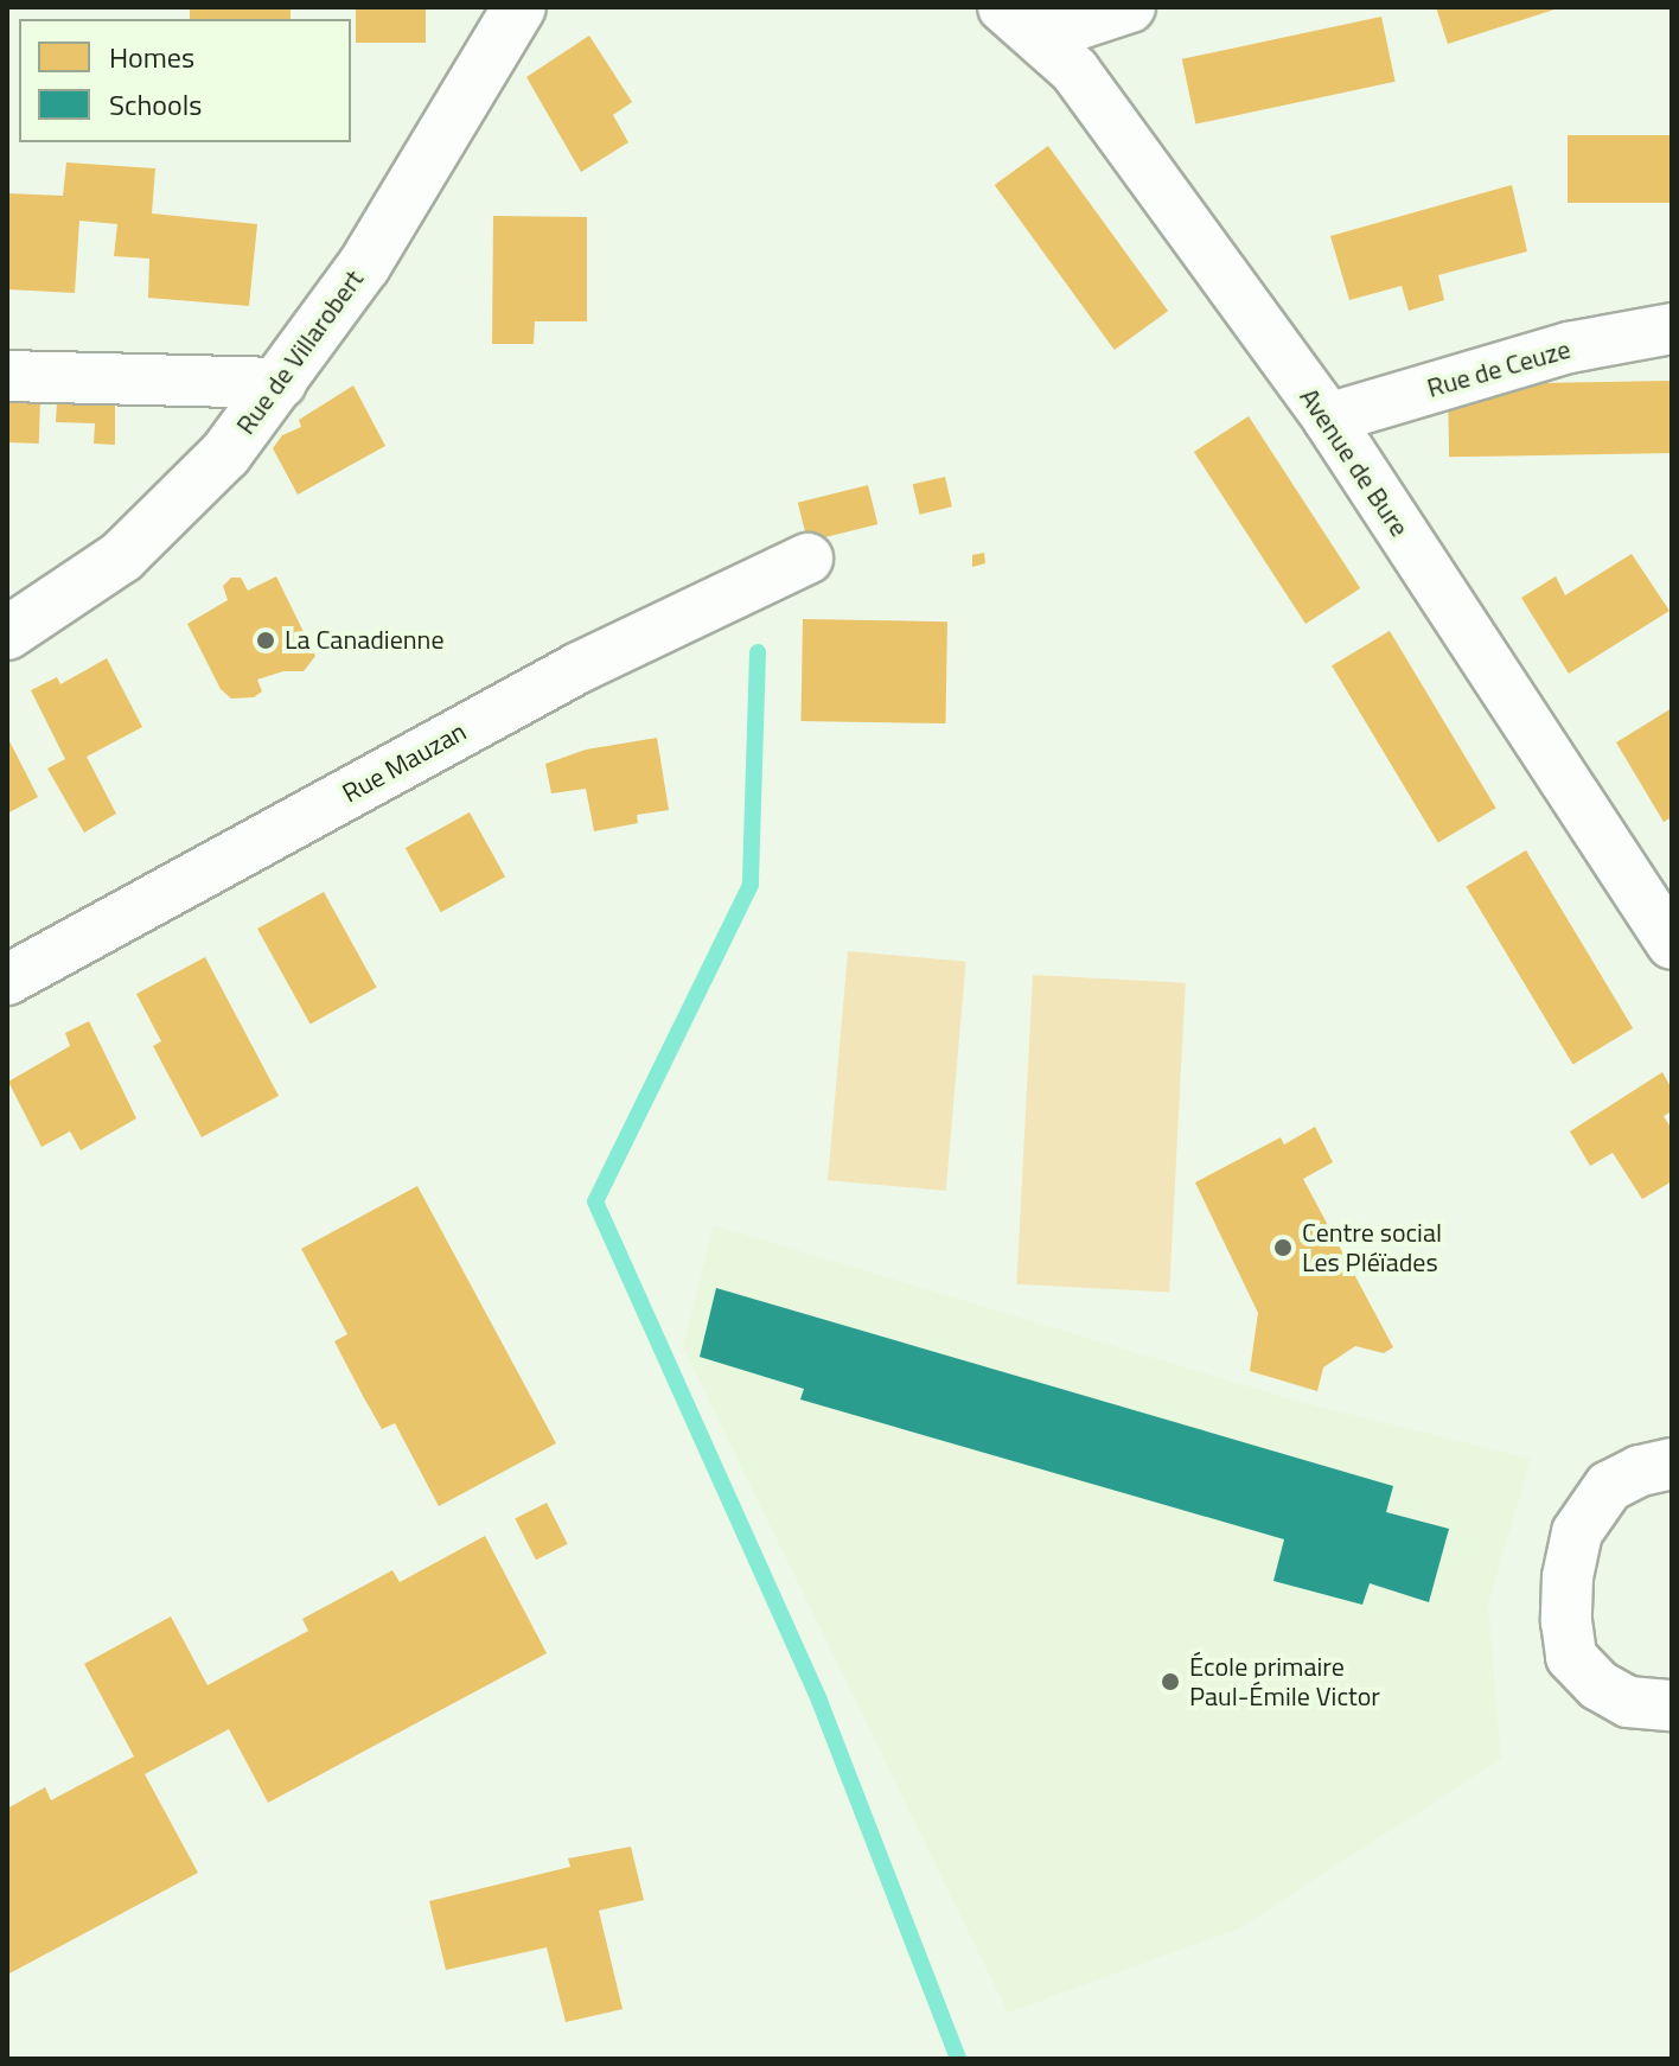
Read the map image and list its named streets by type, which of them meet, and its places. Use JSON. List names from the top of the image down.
{
  "streets": {
    "main road": ["Rue de Villarobert"],
    "street": ["Rue de Ceuze", "Avenue de Bure", "Rue Mauzan"]
  },
  "crossings": [
    ["Rue de Ceuze", "Avenue de Bure"]
  ],
  "places": ["La Canadienne", "Centre social Les Pléïades", "École primaire Paul-Émile Victor"],
  "legend": ["Homes", "Schools"]
}
